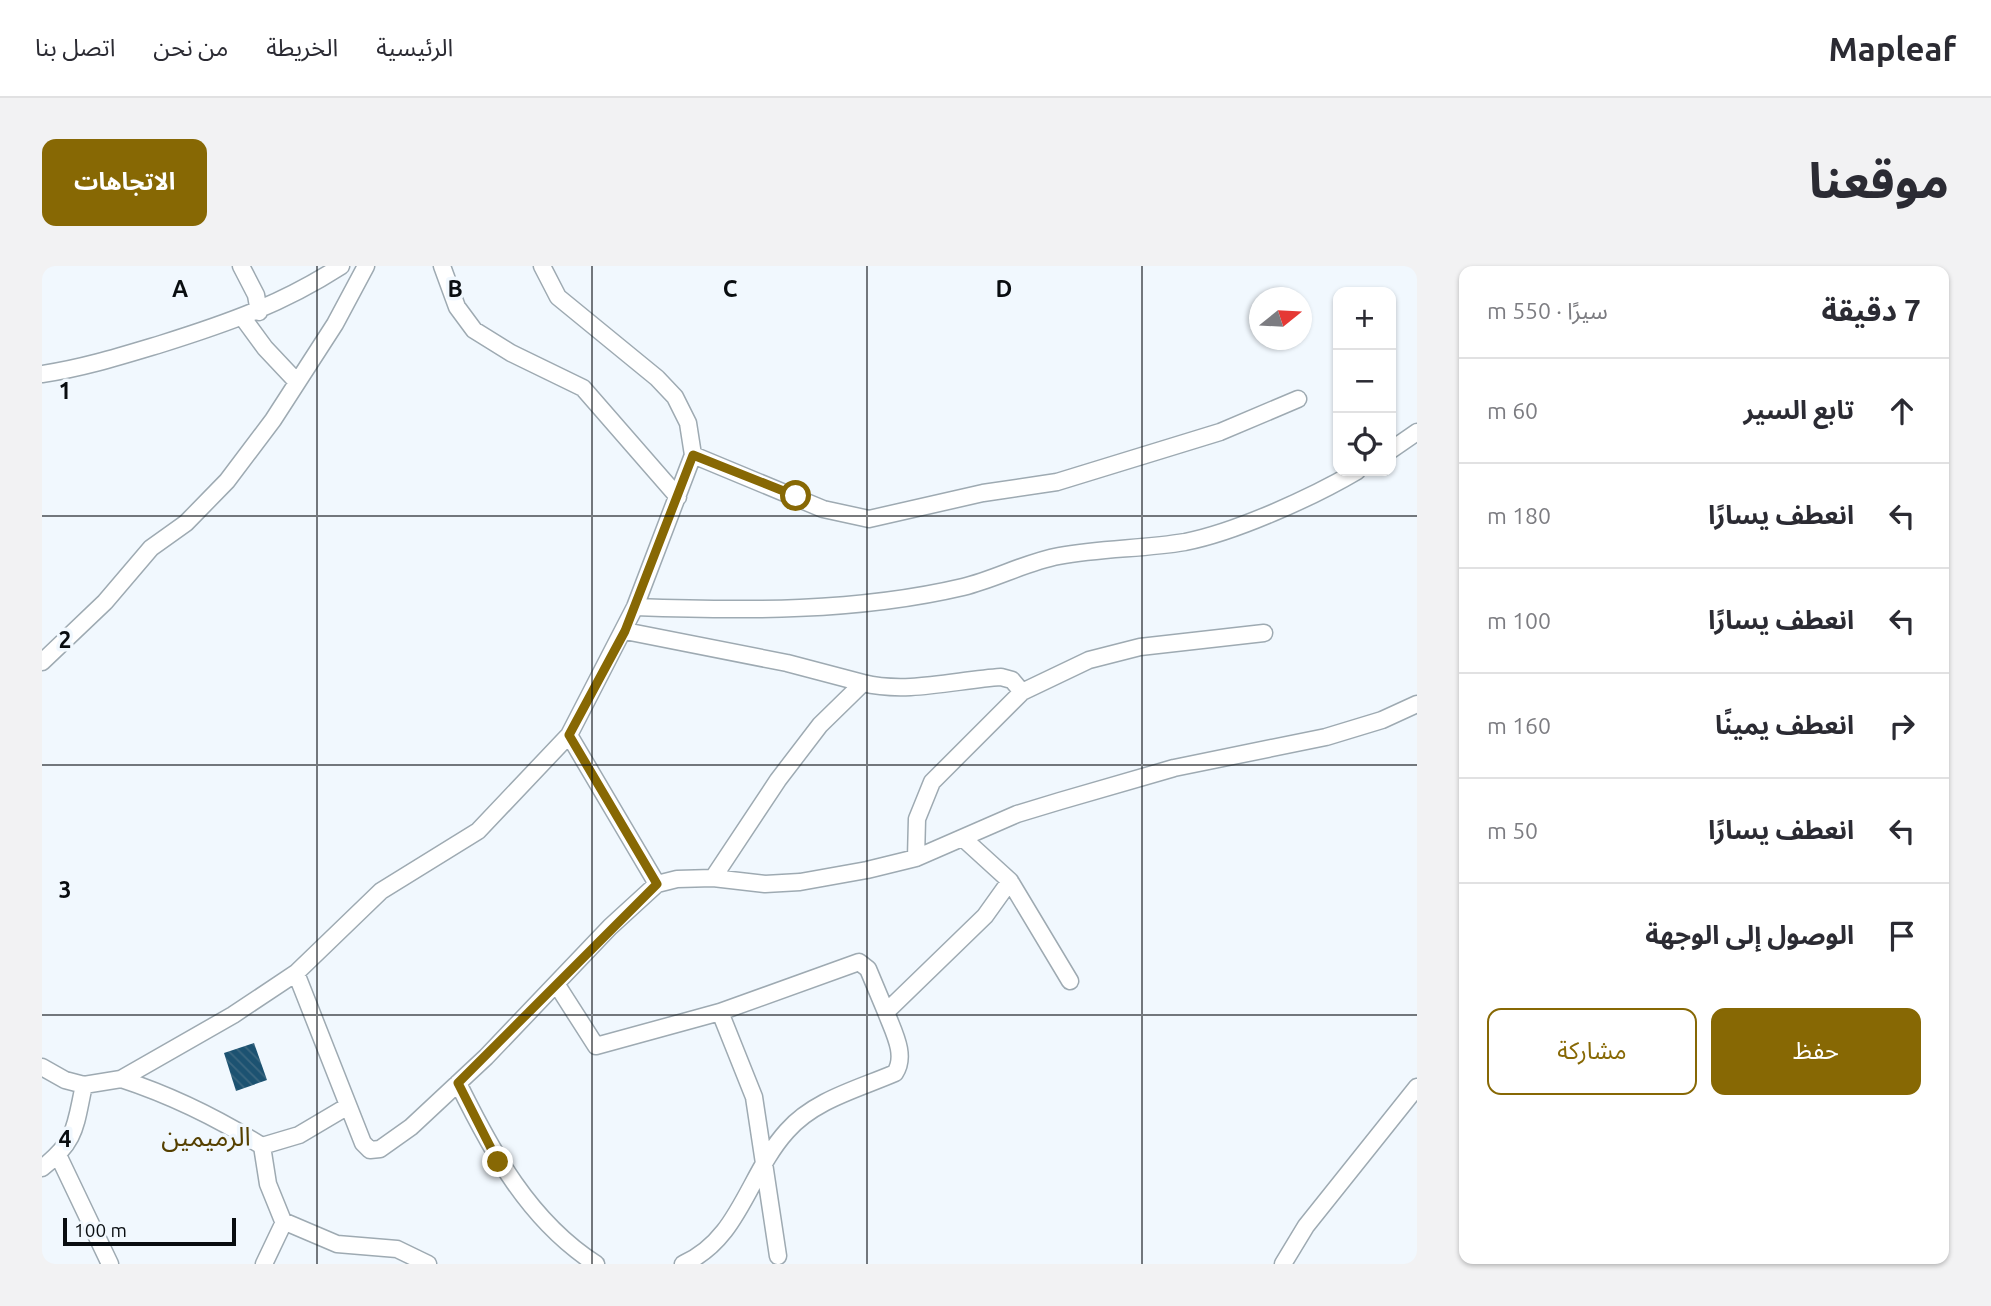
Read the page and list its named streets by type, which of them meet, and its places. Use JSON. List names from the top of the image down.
{
  "districts": ["الرميمين"],
  "scale_bar": "100 m",
  "north": "right",
  "page": {
    "header": "Mapleaf",
    "nav": [
      "الرئيسية",
      "الخريطة",
      "من نحن",
      "اتصل بنا"
    ],
    "title": "موقعنا",
    "buttons": [
      "الاتجاهات",
      ["حفظ", "مشاركة"]
    ],
    "heading": ["7 دقيقة", "سيرًا · 550 m"],
    "map_buttons": ["+", "−"],
    "list": [
      ["تابع السير", "60 m"],
      ["انعطف يسارًا", "180 m"],
      ["انعطف يسارًا", "100 m"],
      ["انعطف يمينًا", "160 m"],
      ["انعطف يسارًا", "50 m"],
      "الوصول إلى الوجهة"
    ],
    "scale": "100 m"
  },
  "grid": {
    "columns": [
      "A",
      "B",
      "C",
      "D"
    ],
    "rows": [
      "1",
      "2",
      "3",
      "4"
    ]
  }
}
